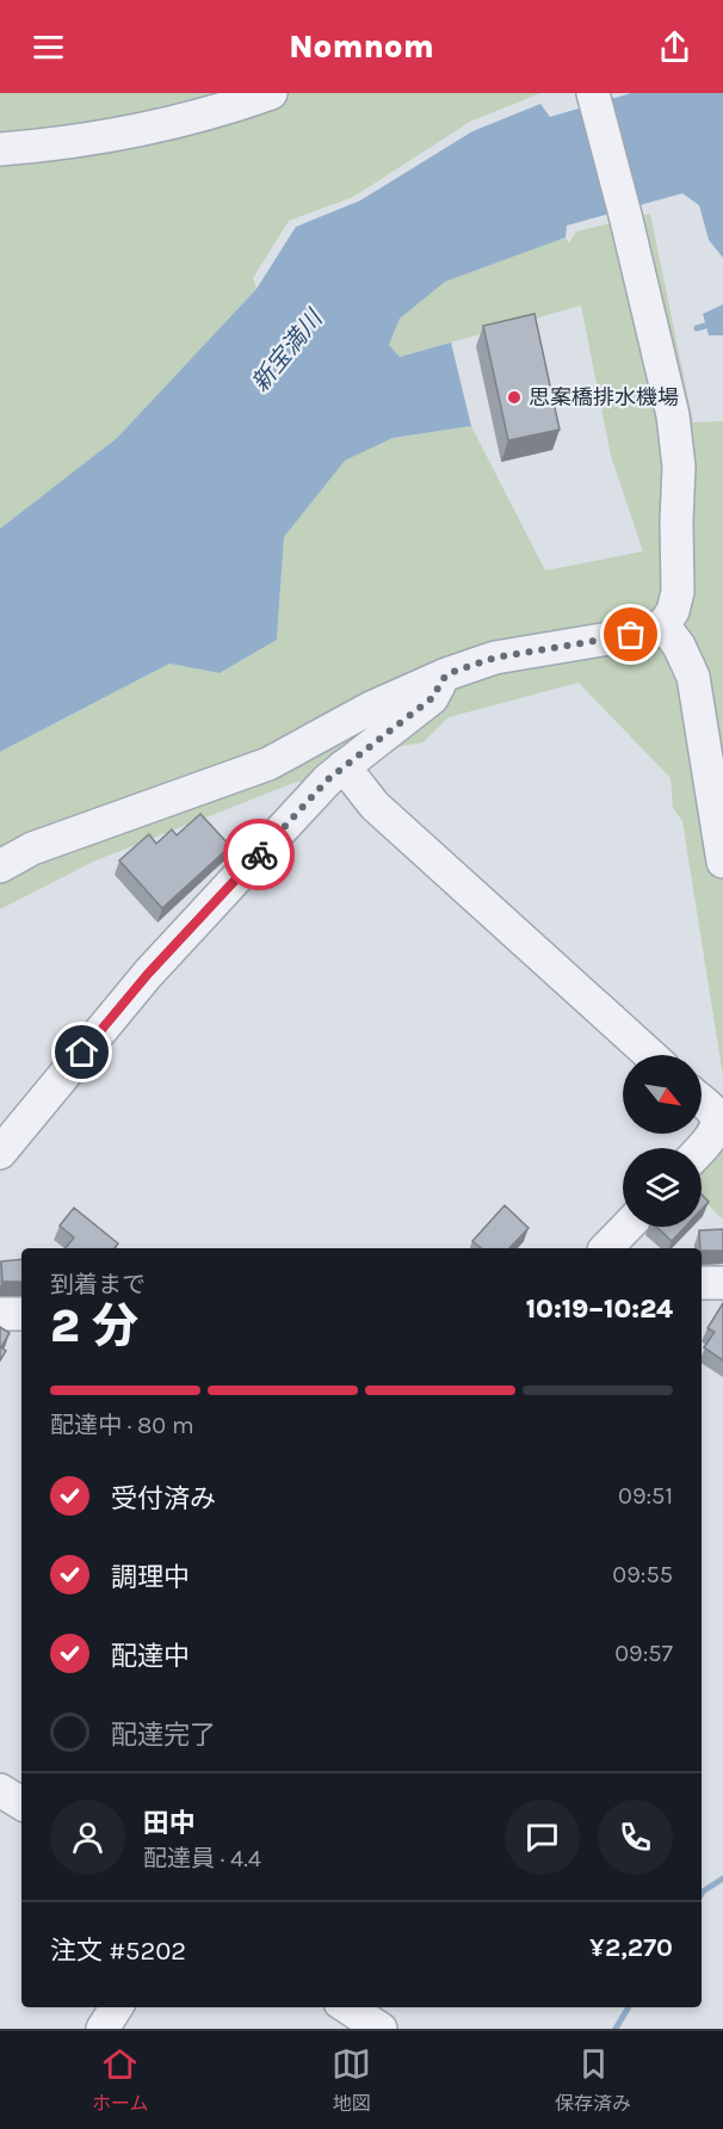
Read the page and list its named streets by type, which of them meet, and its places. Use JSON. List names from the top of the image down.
{
  "water": ["新宝満川"],
  "places": ["思案橋排水機場"],
  "north": "bottom right",
  "page": {
    "header": "Nomnom",
    "heading": ["2 分", "到着まで", "10:19–10:24"],
    "panel": [
      "田中",
      "配達員 · 4.4",
      "注文 #5202",
      "¥2,270"
    ],
    "bar": "配達中 · 80 m",
    "list": [
      ["受付済み", "09:51"],
      ["調理中", "09:55"],
      ["配達中", "09:57"],
      "配達完了"
    ],
    "tabs": ["ホーム", "地図", "保存済み"]
  }
}
